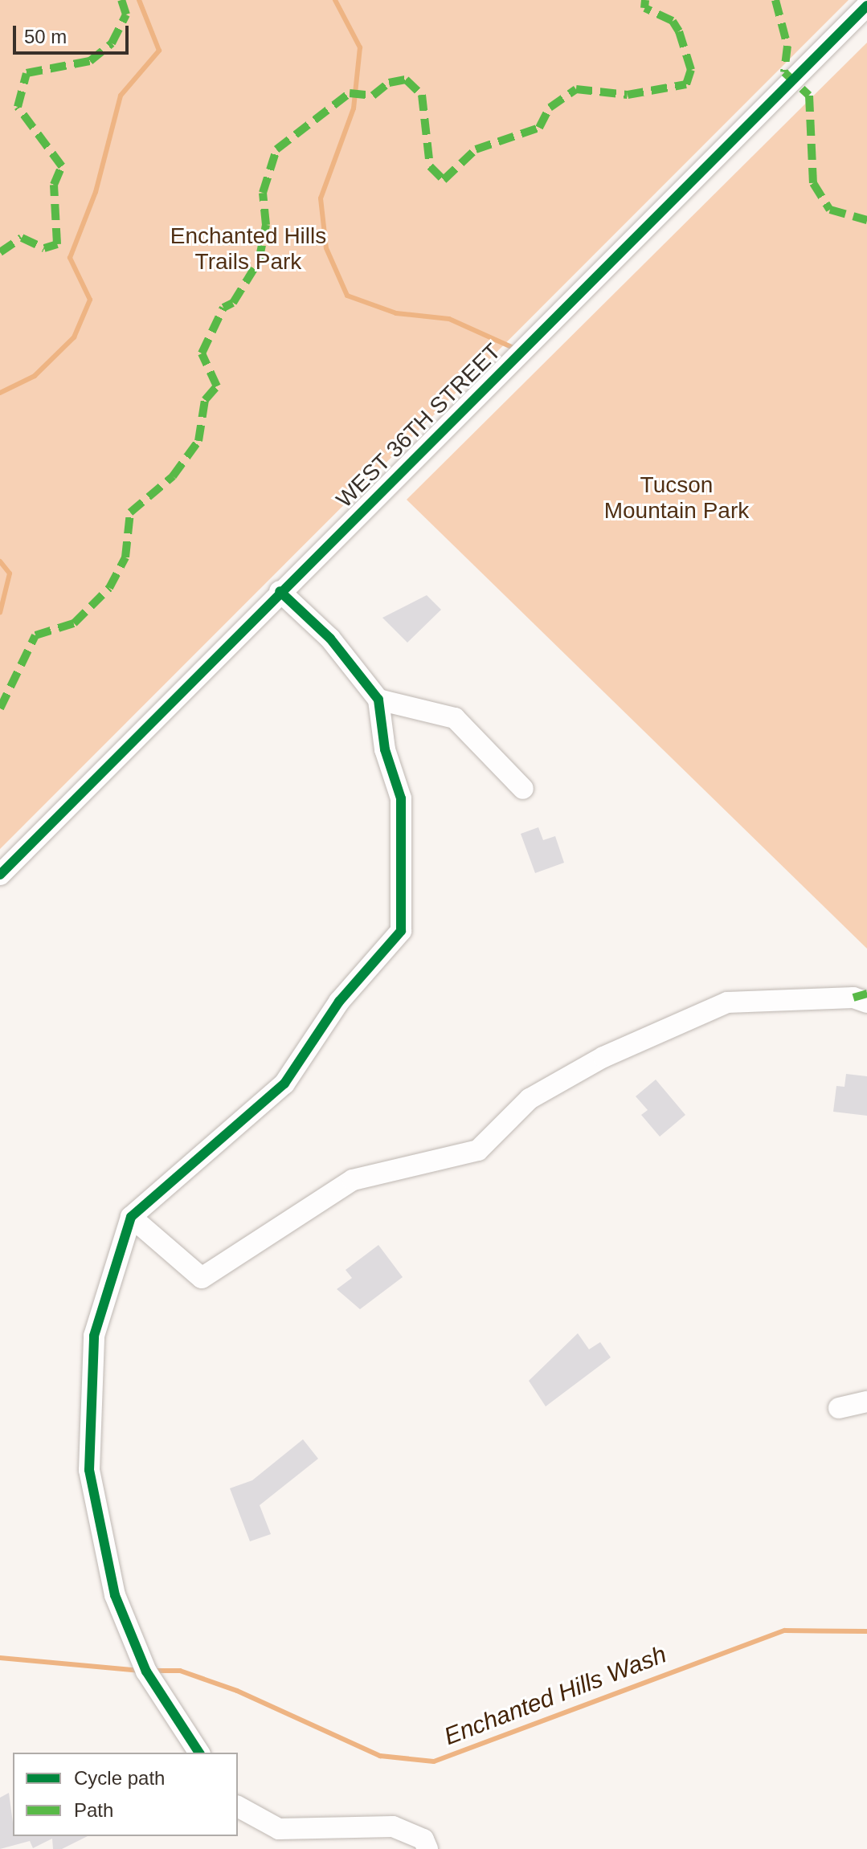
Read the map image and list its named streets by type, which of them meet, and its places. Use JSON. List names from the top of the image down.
{
  "streets": {
    "street": ["WEST 36TH STREET"]
  },
  "water": ["Enchanted Hills Wash"],
  "parks": ["Enchanted Hills Trails Park", "Tucson Mountain Park"],
  "legend": ["Cycle path", "Path"],
  "scale_bar": "50 m"
}
